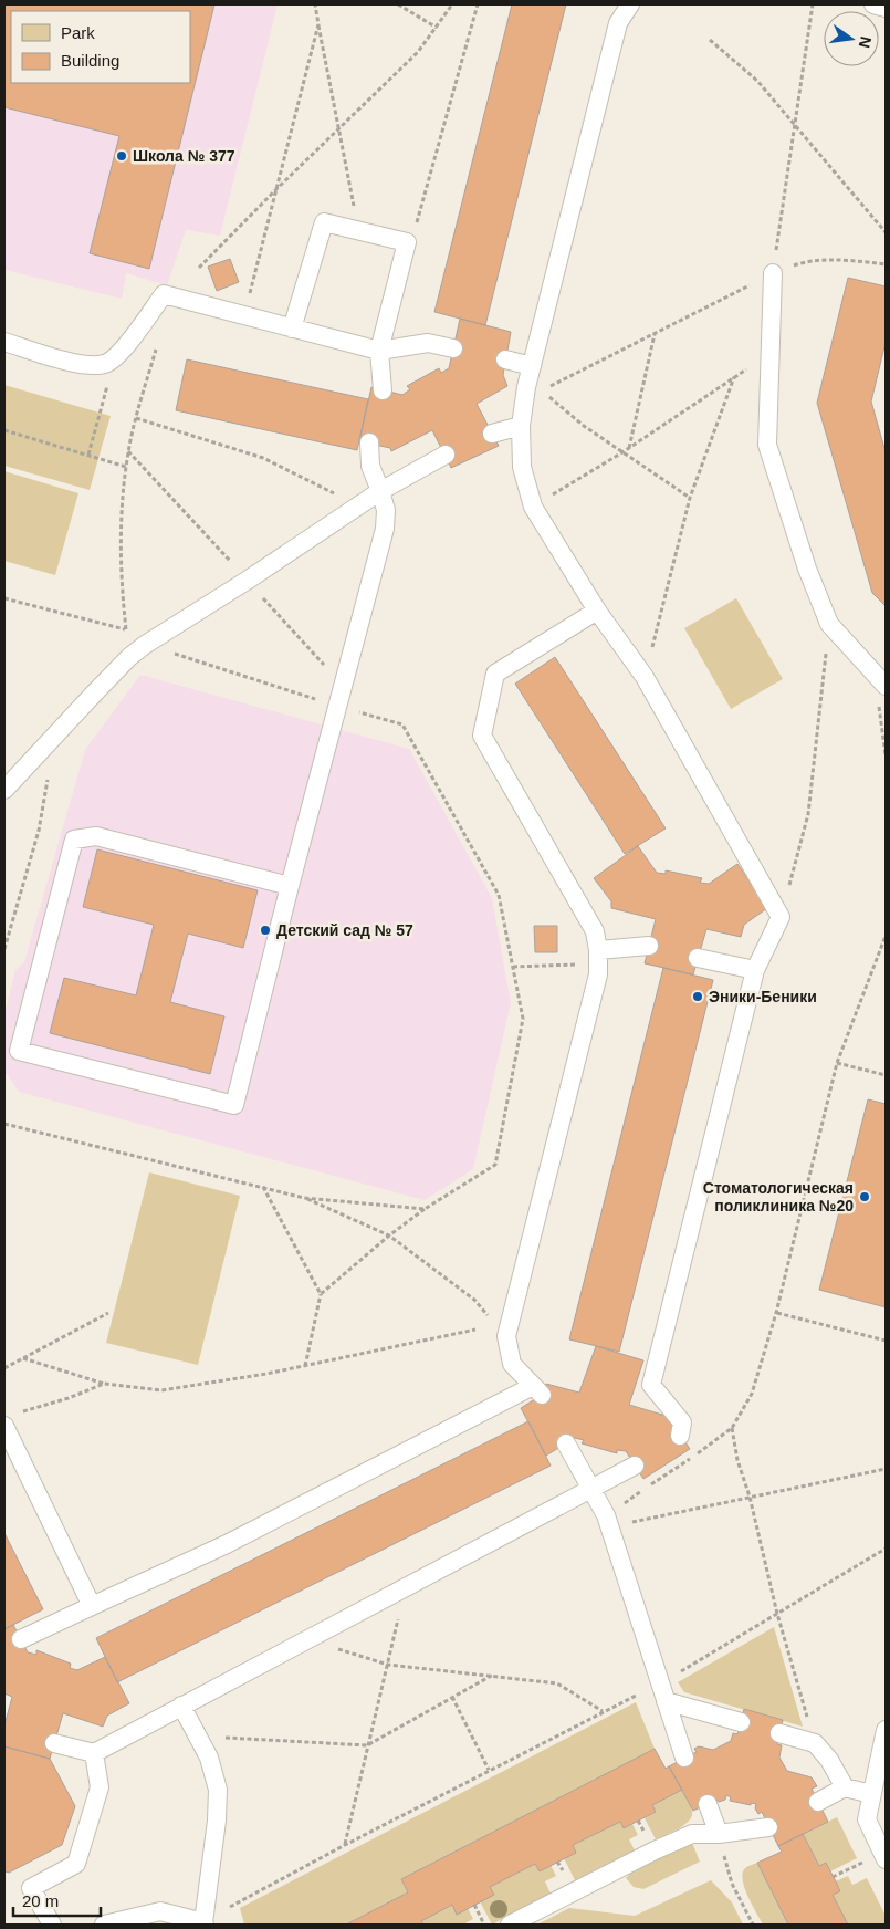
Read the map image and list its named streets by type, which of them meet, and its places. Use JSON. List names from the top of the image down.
{
  "places": [
    "Школа № 377",
    "Детский сад № 57",
    "Эники-Беники",
    "Стоматологическая поликлиника №20"
  ],
  "legend": ["Park", "Building"],
  "scale_bar": "20 m",
  "north": "right"
}
